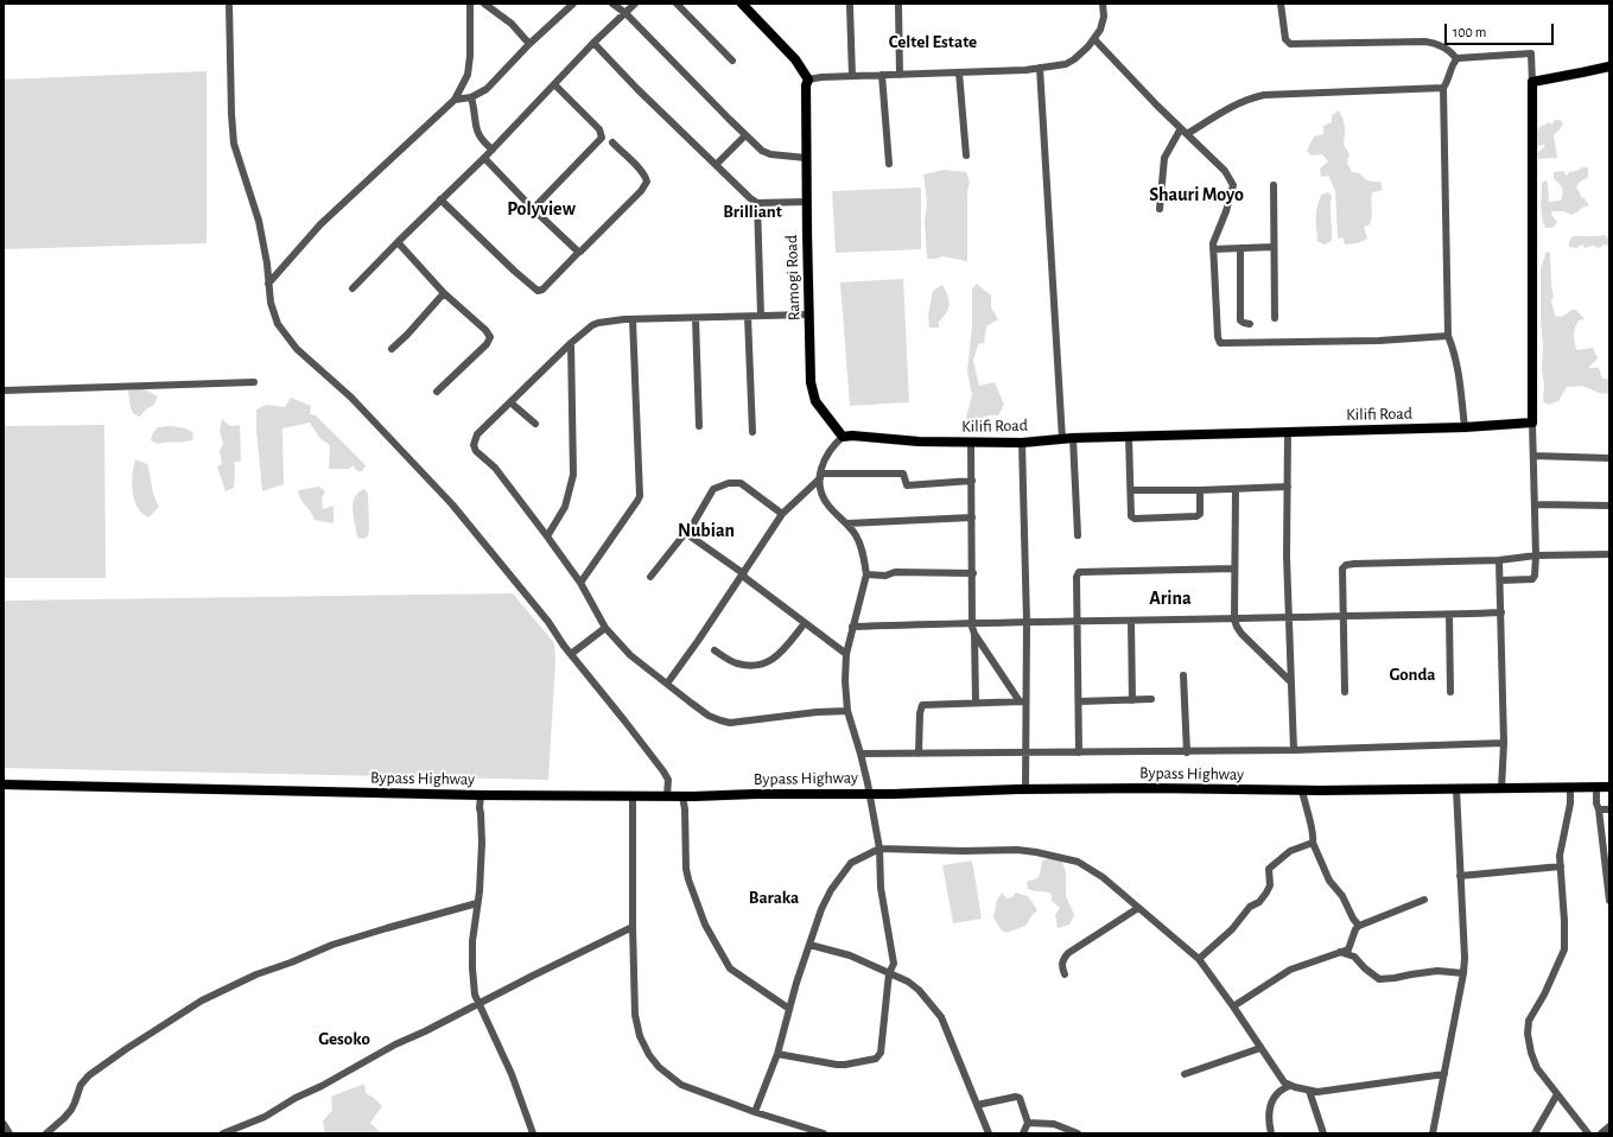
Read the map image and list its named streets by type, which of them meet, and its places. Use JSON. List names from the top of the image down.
{
  "streets": {
    "main road": ["Ramogi Road", "Kilifi Road", "Bypass Highway"]
  },
  "crossings": [
    ["Ramogi Road", "Kilifi Road"]
  ],
  "districts": [
    "Celtel Estate",
    "Shauri Moyo",
    "Polyview",
    "Brilliant",
    "Nubian",
    "Arina",
    "Gonda",
    "Baraka",
    "Gesoko"
  ],
  "scale_bar": "100 m"
}
